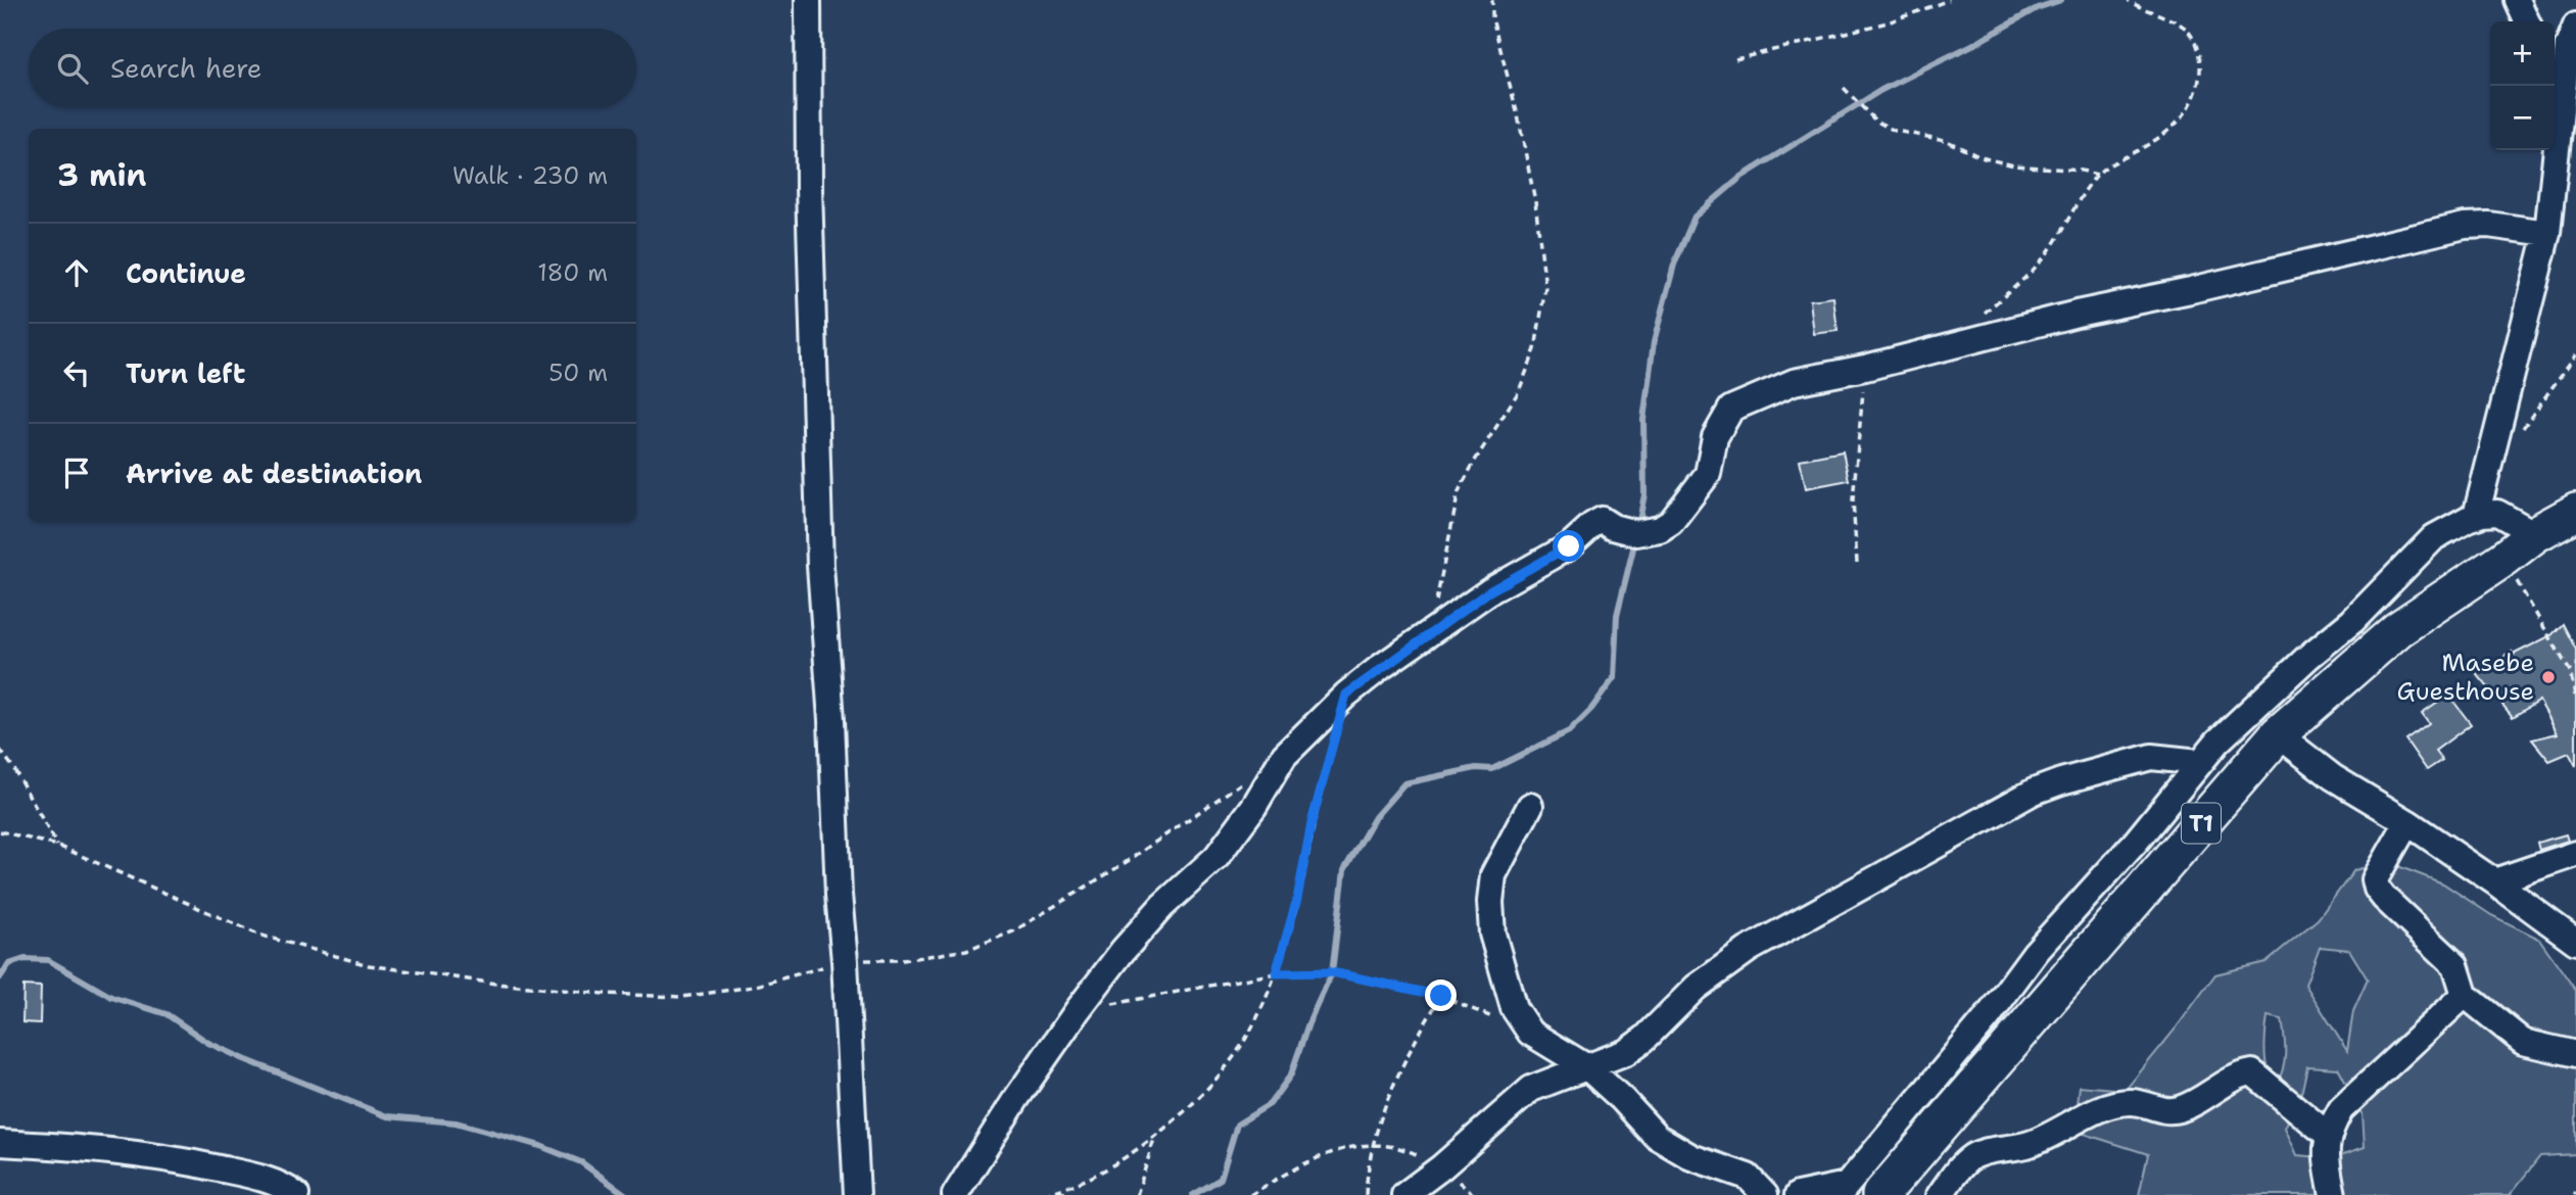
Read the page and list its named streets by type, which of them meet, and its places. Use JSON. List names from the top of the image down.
{
  "streets": {
    "highway": ["T1"]
  },
  "places": ["Masebe Guesthouse"],
  "page": {
    "map_buttons": ["+", "−"],
    "search": "Search here",
    "heading": ["3 min", "Walk · 230 m"],
    "list": [
      ["Continue", "180 m"],
      ["Turn left", "50 m"],
      "Arrive at destination"
    ]
  }
}
